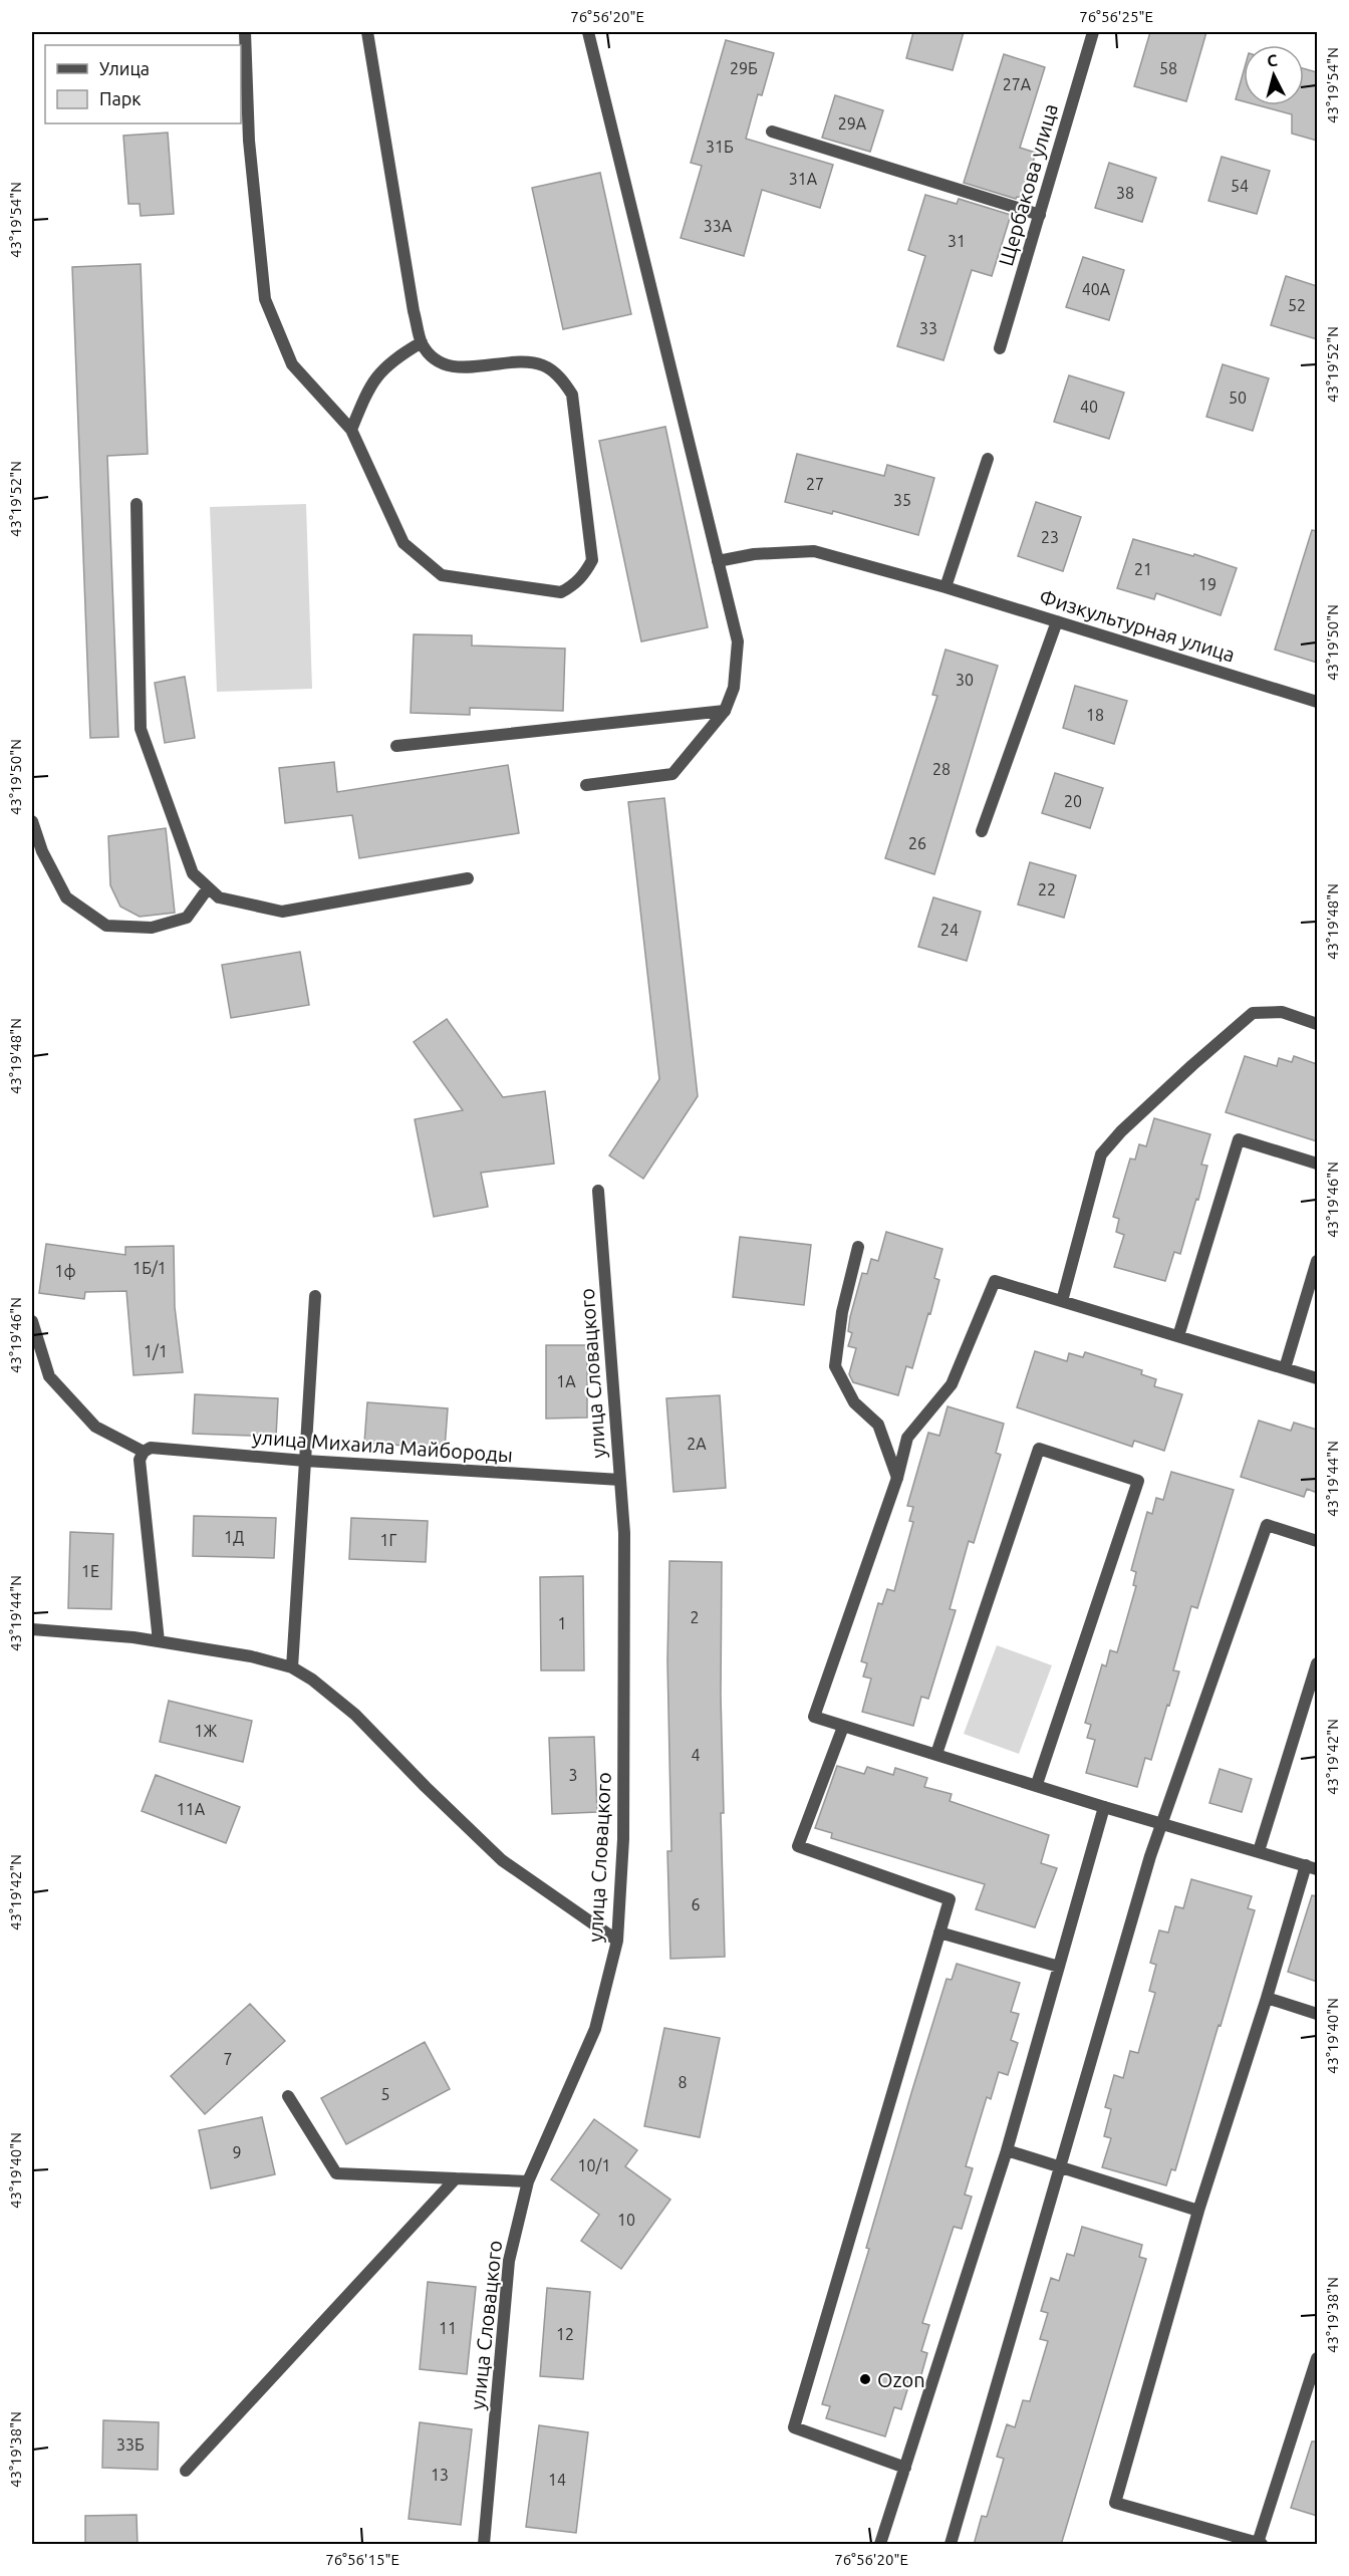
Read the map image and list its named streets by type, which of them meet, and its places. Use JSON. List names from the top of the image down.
{
  "streets": {
    "street": [
      "Щербакова улица",
      "Физкультурная улица",
      "улица Словацкого",
      "улица Михаила Майбороды"
    ]
  },
  "crossings": [
    ["улица Словацкого", "улица Михаила Майбороды"]
  ],
  "places": ["Ozon"],
  "house_numbers": [
    "29Б",
    "58",
    "27А",
    "29А",
    "31Б",
    "31А",
    "54",
    "38",
    "33А",
    "31",
    "40А",
    "52",
    "33",
    "50",
    "40",
    "27",
    "35",
    "23",
    "21",
    "19",
    "30",
    "18",
    "28",
    "20",
    "26",
    "22",
    "24",
    "1Б/1",
    "1ф",
    "1/1",
    "1А",
    "2А",
    "1Д",
    "1Г",
    "1Е",
    "2",
    "1",
    "1Ж",
    "4",
    "3",
    "11А",
    "6",
    "7",
    "8",
    "5",
    "9",
    "10/1",
    "10",
    "11",
    "12",
    "33Б",
    "13",
    "14"
  ],
  "legend": ["Улица", "Парк"],
  "north": "top",
  "coordinates": [
    "76°56'20\"E",
    "76°56'25\"E",
    "43°19'54\"N",
    "43°19'52\"N",
    "43°19'50\"N",
    "43°19'48\"N",
    "43°19'46\"N",
    "43°19'44\"N",
    "43°19'42\"N",
    "43°19'40\"N",
    "43°19'38\"N",
    "76°56'15\"E"
  ]
}
